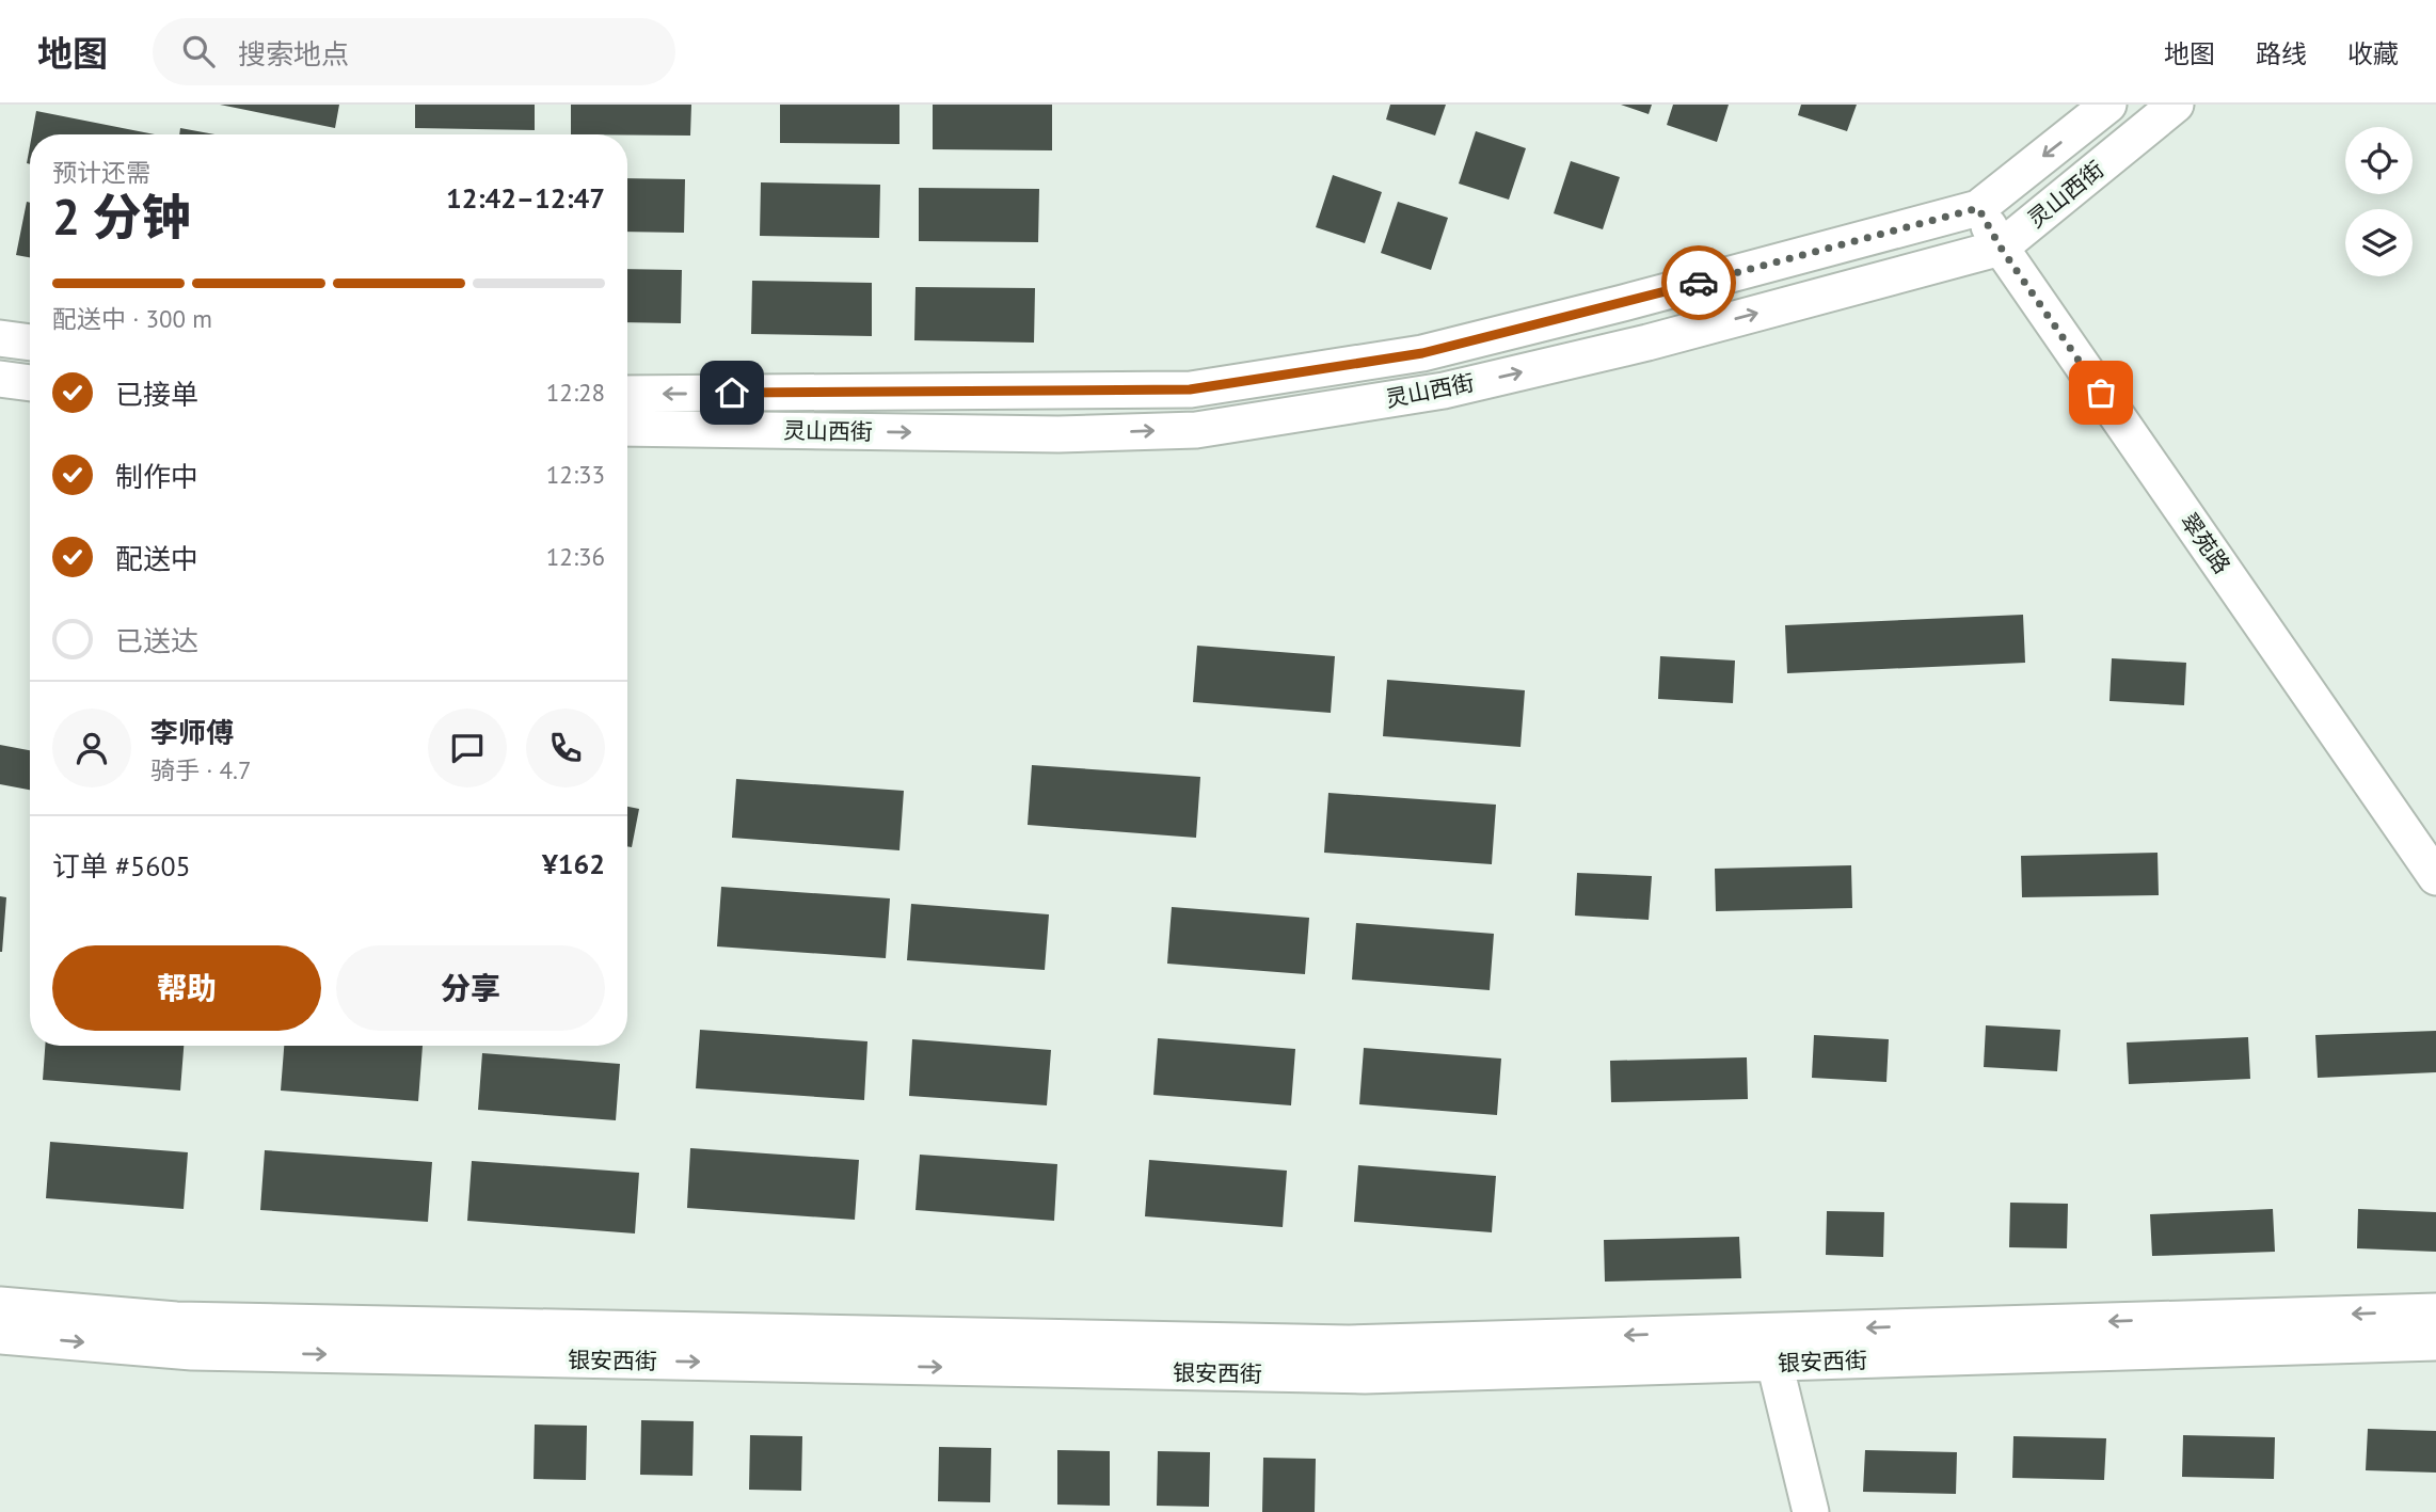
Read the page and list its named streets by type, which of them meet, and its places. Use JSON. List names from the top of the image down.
{
  "streets": {
    "main road": ["灵山西街", "翠苑路", "银安西街"]
  },
  "crossings": [
    ["灵山西街", "翠苑路"]
  ],
  "page": {
    "header": "地图",
    "search": "搜索地点",
    "nav": ["地图", "路线", "收藏"],
    "heading": ["2 分钟", "预计还需", "12:42–12:47"],
    "panel": [
      "李师傅",
      "骑手 · 4.7",
      "订单 #5605",
      "¥162"
    ],
    "bar": "配送中 · 300 m",
    "list": [
      ["已接单", "12:28"],
      ["制作中", "12:33"],
      ["配送中", "12:36"],
      "已送达"
    ],
    "buttons": ["帮助", "分享"]
  }
}
